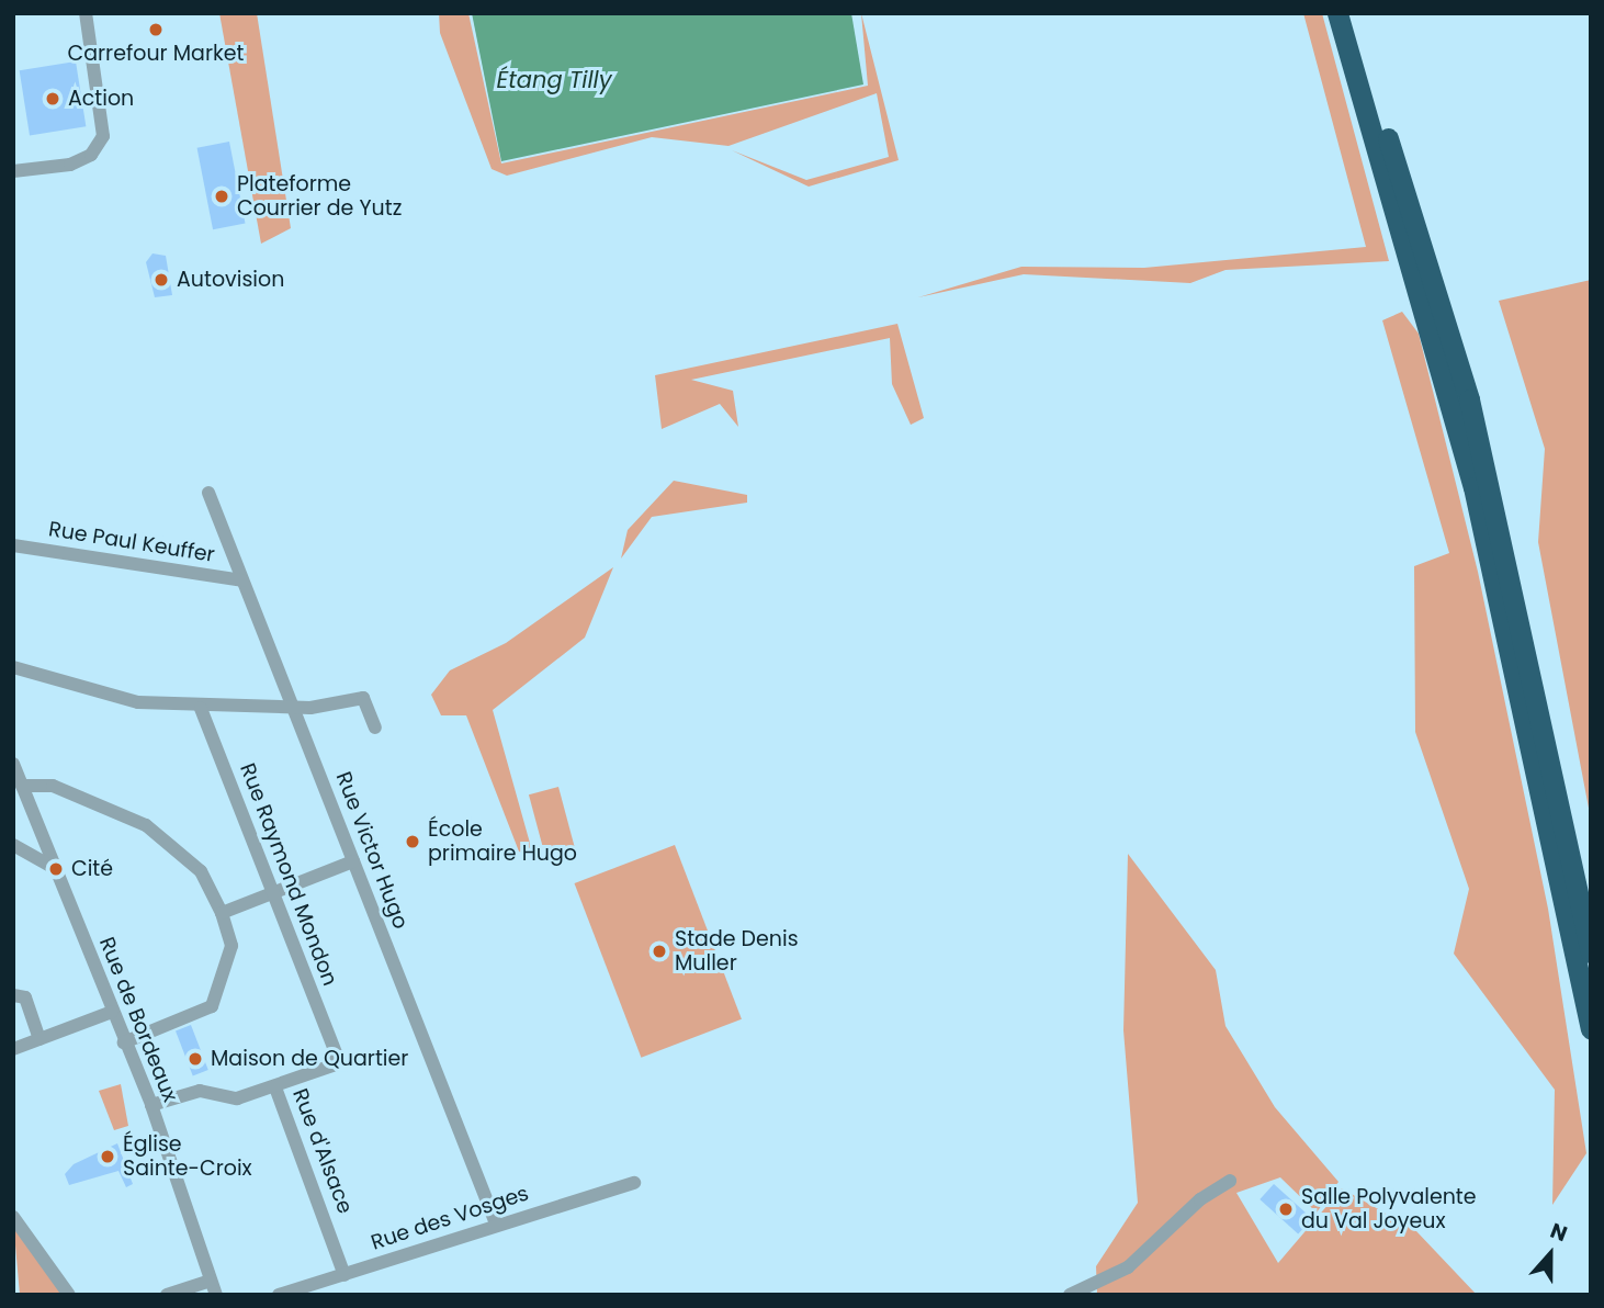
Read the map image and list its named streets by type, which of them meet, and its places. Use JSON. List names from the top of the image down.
{
  "streets": {
    "street": [
      "Rue Paul Keuffer",
      "Rue Victor Hugo",
      "Rue Raymond Mondon",
      "Rue de Bordeaux",
      "Rue d'Alsace",
      "Rue des Vosges"
    ]
  },
  "crossings": [
    ["Rue Paul Keuffer", "Rue Victor Hugo"],
    ["Rue Victor Hugo", "Rue des Vosges"],
    ["Rue Raymond Mondon", "Rue d'Alsace"],
    ["Rue d'Alsace", "Rue des Vosges"]
  ],
  "water": ["Étang Tilly"],
  "places": [
    "Carrefour Market",
    "Action",
    "Plateforme Courrier de Yutz",
    "Autovision",
    "École primaire Hugo",
    "Cité",
    "Stade Denis Muller",
    "Maison de Quartier",
    "Église Sainte-Croix",
    "Salle Polyvalente du Val Joyeux"
  ],
  "north": "top"
}
